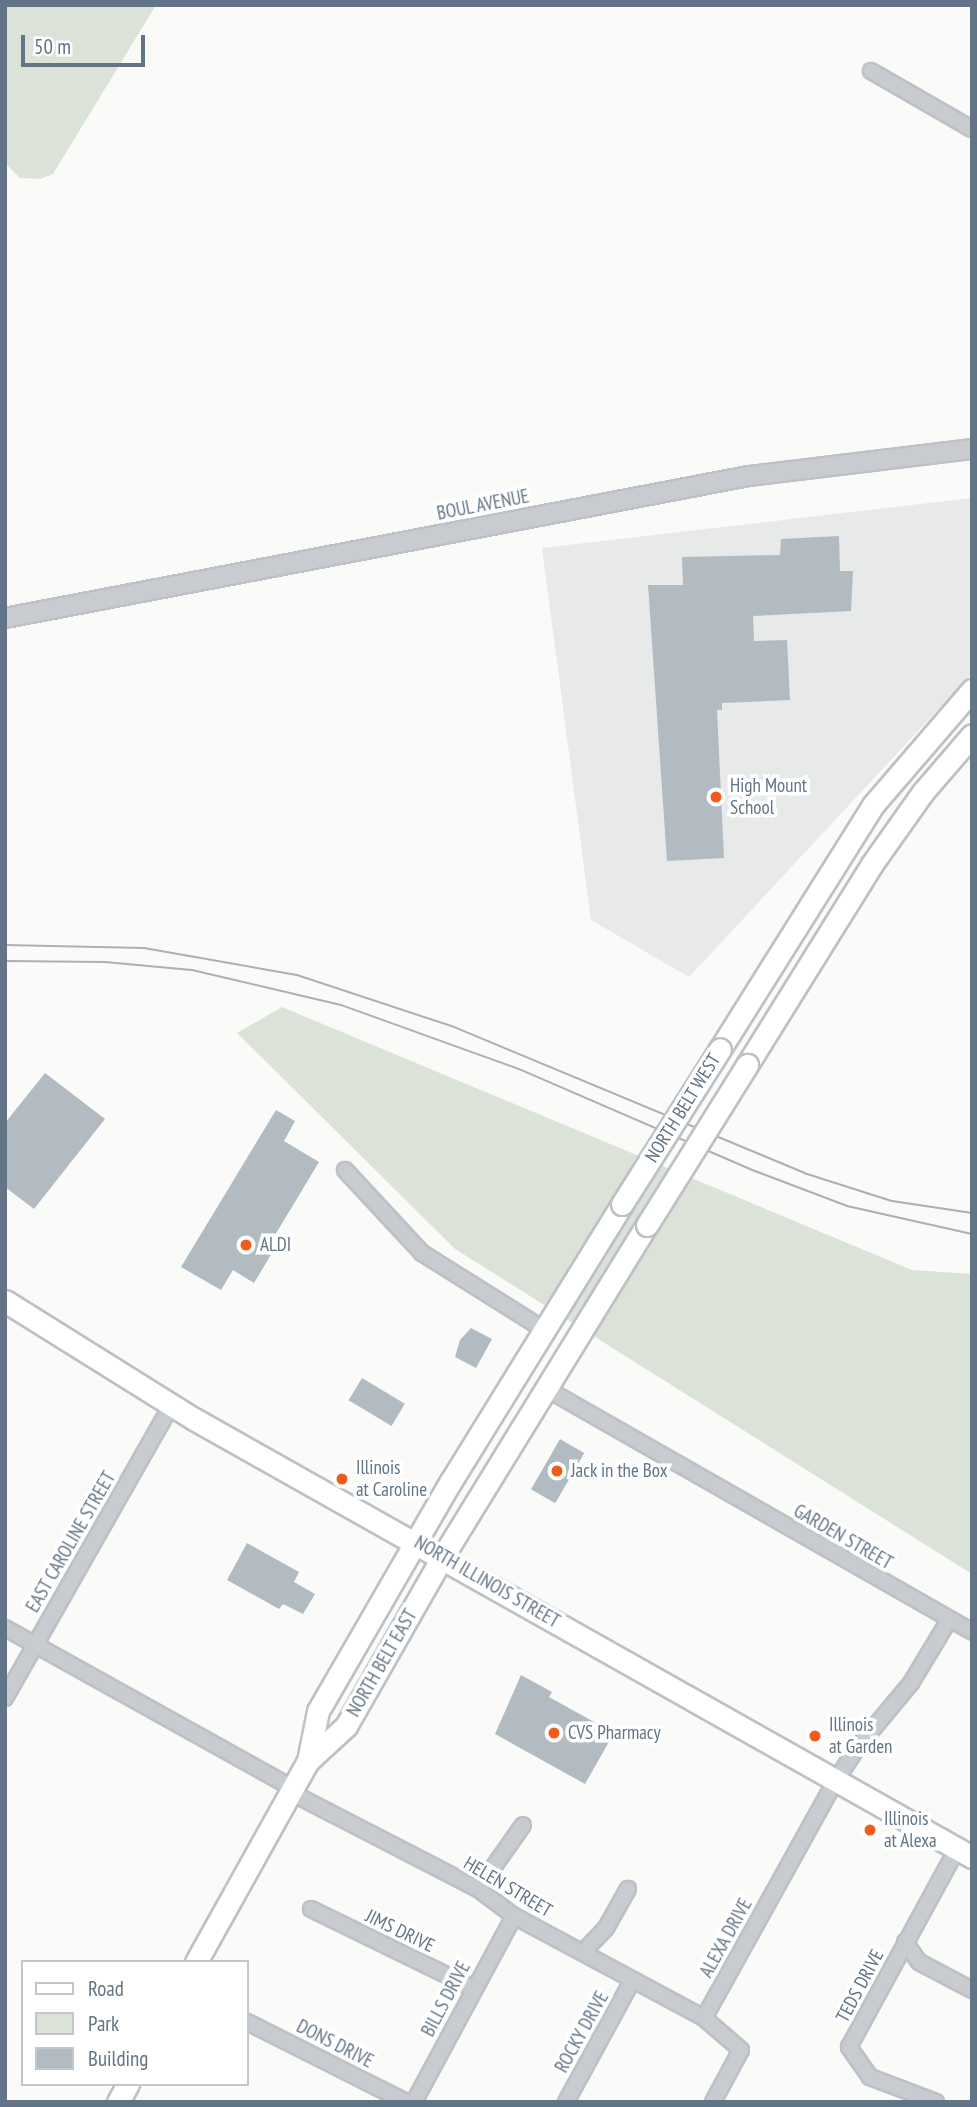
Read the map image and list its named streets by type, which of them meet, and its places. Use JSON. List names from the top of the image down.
{
  "streets": {
    "main road": ["NORTH BELT WEST", "NORTH ILLINOIS STREET", "NORTH BELT EAST"],
    "street": [
      "BOUL AVENUE",
      "GARDEN STREET",
      "EAST CAROLINE STREET",
      "HELEN STREET",
      "JIMS DRIVE",
      "ALEXA DRIVE",
      "TEDS DRIVE",
      "BILLS DRIVE",
      "ROCKY DRIVE",
      "DONS DRIVE"
    ]
  },
  "crossings": [
    ["NORTH BELT WEST", "GARDEN STREET"],
    ["NORTH BELT WEST", "NORTH ILLINOIS STREET"],
    ["NORTH BELT WEST", "NORTH BELT EAST"],
    ["EAST CAROLINE STREET", "NORTH ILLINOIS STREET"],
    ["EAST CAROLINE STREET", "HELEN STREET"],
    ["NORTH ILLINOIS STREET", "NORTH BELT EAST"],
    ["NORTH ILLINOIS STREET", "ALEXA DRIVE"],
    ["NORTH ILLINOIS STREET", "TEDS DRIVE"],
    ["NORTH BELT EAST", "HELEN STREET"],
    ["HELEN STREET", "ALEXA DRIVE"],
    ["HELEN STREET", "BILLS DRIVE"],
    ["HELEN STREET", "ROCKY DRIVE"],
    ["JIMS DRIVE", "BILLS DRIVE"]
  ],
  "places": [
    "High Mount School",
    "ALDI",
    "Jack in the Box",
    "Illinois at Caroline",
    "CVS Pharmacy",
    "Illinois at Garden",
    "Illinois at Alexa"
  ],
  "legend": ["Road", "Park", "Building"],
  "scale_bar": "50 m"
}
